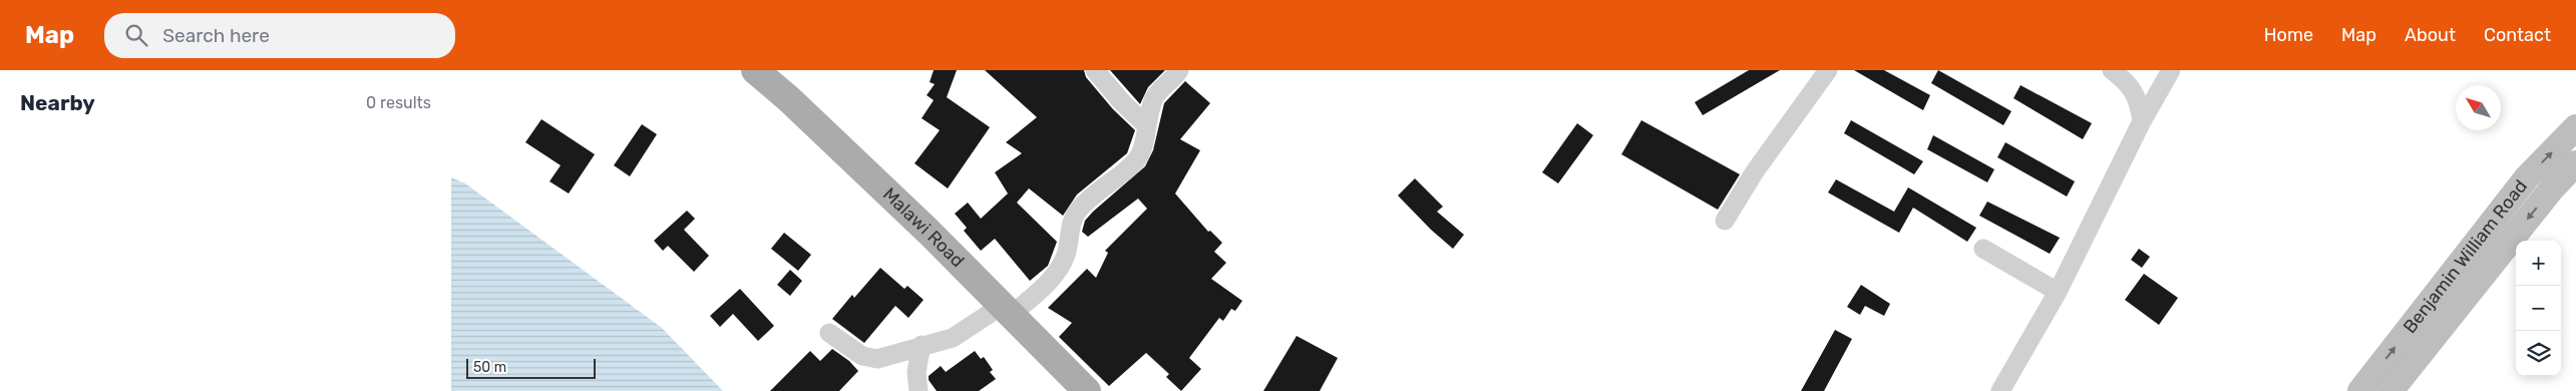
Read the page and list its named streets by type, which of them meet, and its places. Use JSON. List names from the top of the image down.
{
  "streets": {
    "main road": ["Malawi Road", "Benjamin William Road"]
  },
  "scale_bar": "50 m",
  "north": "top left",
  "page": {
    "header": "Map",
    "search": "Search here",
    "nav": [
      "Home",
      "Map",
      "About",
      "Contact"
    ],
    "heading": ["Nearby", "0 results"],
    "map_buttons": ["+", "−"],
    "scale": "50 m"
  }
}
